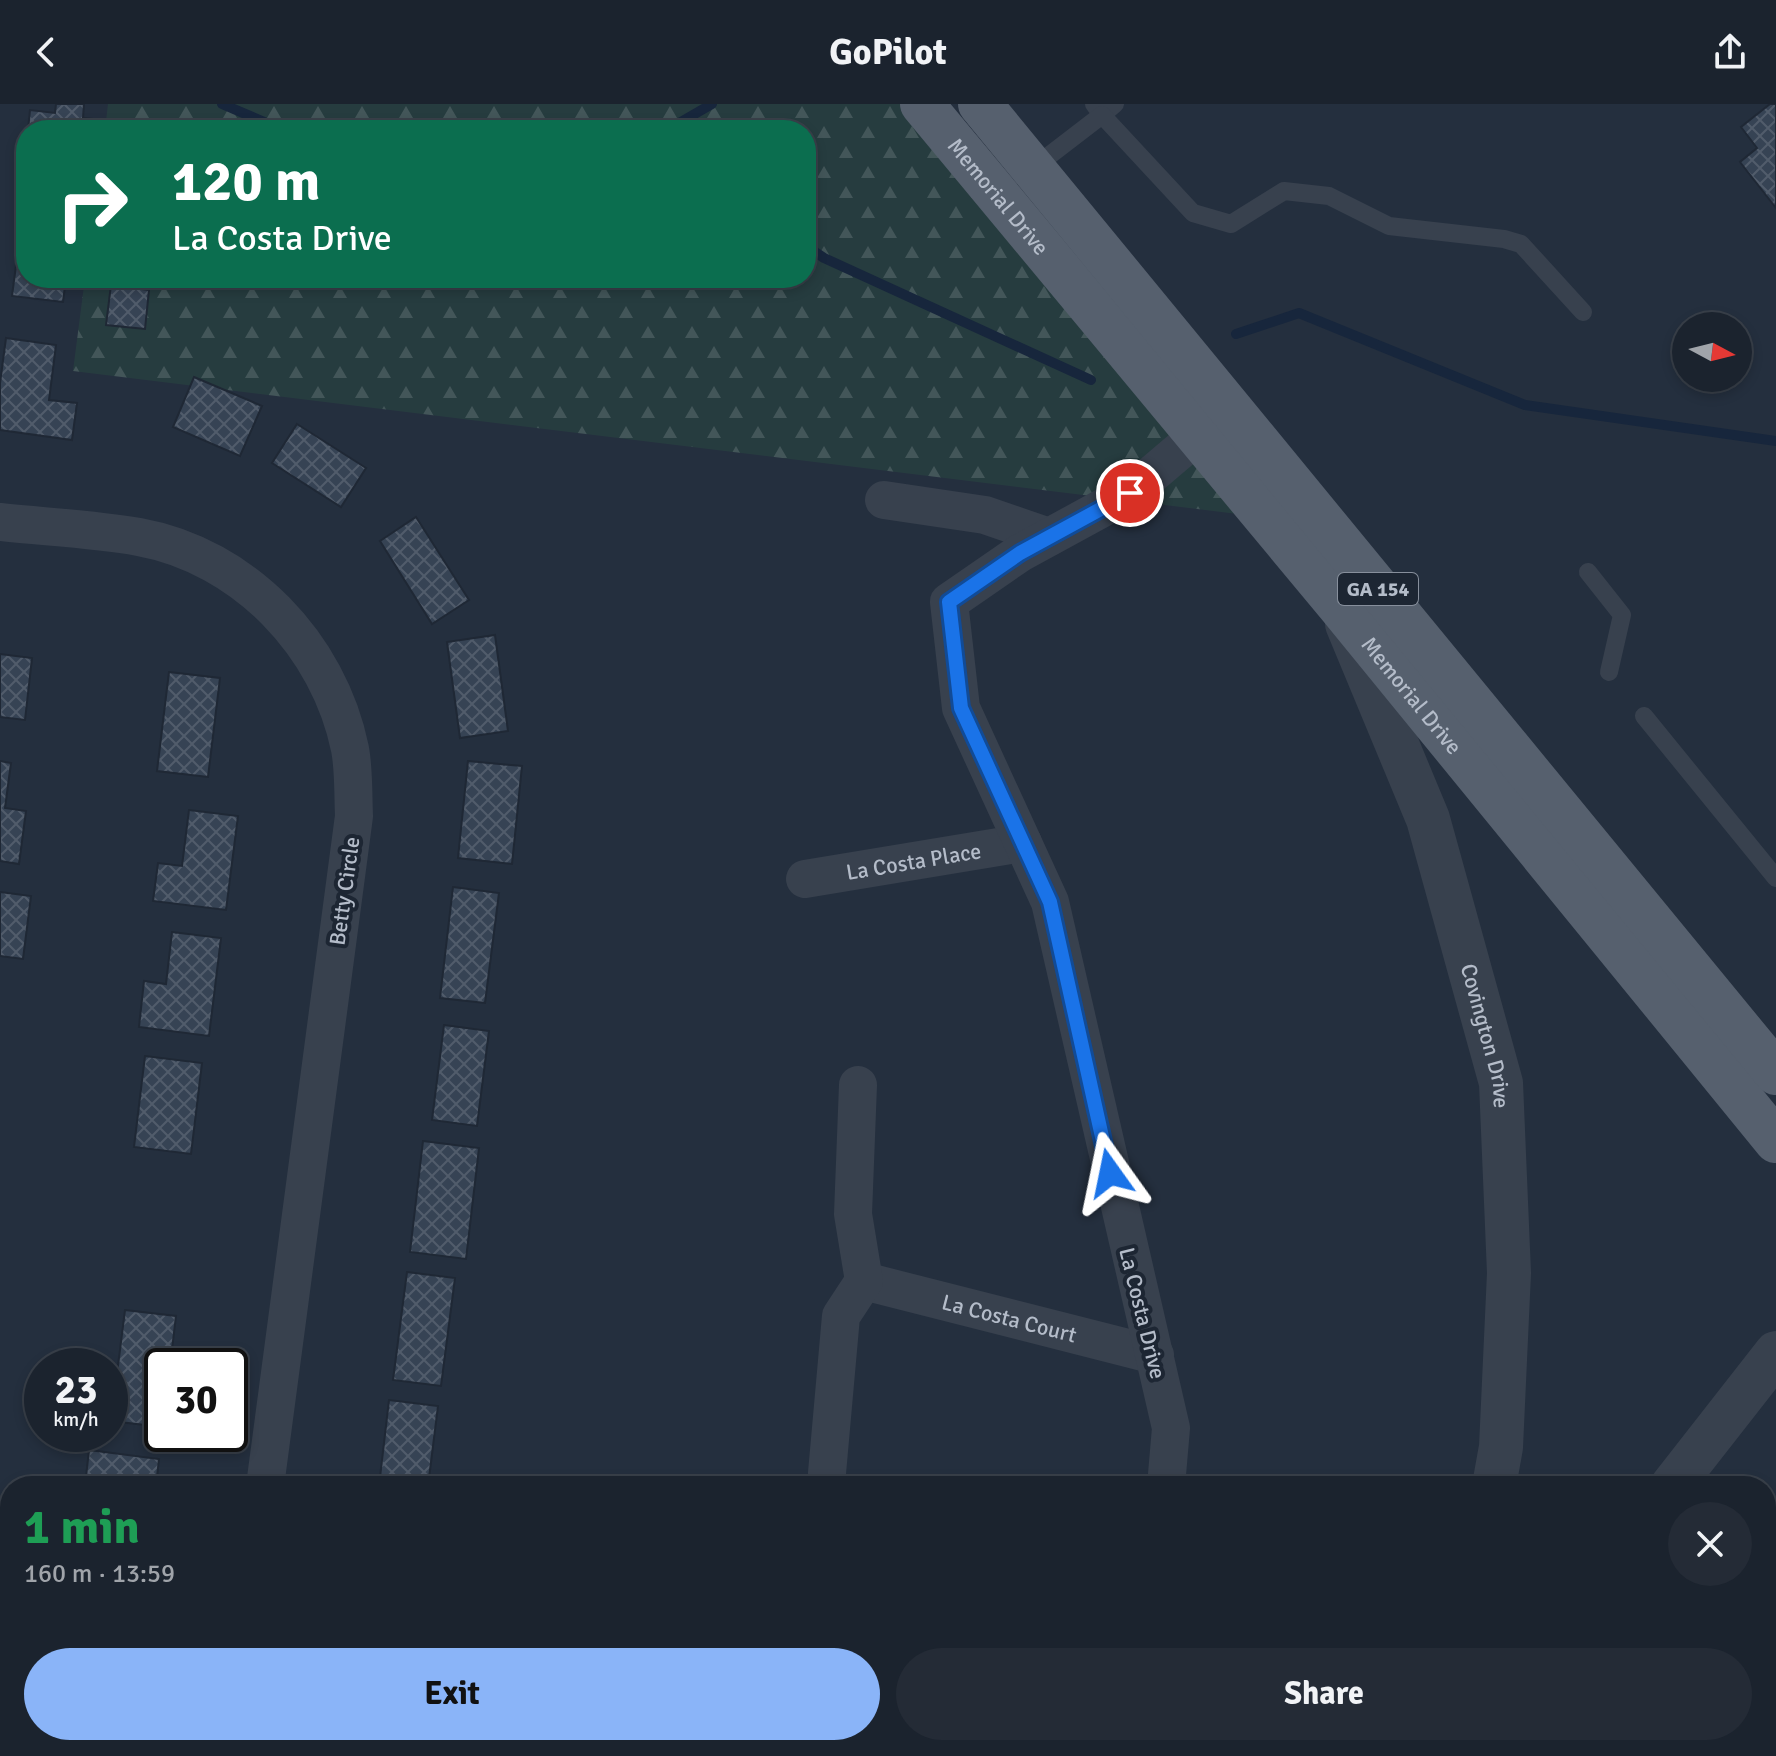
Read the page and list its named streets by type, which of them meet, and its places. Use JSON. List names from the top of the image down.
{
  "streets": {
    "main road": ["Memorial Drive", "GA 154"],
    "street": [
      "La Costa Place",
      "Betty Circle",
      "Covington Drive",
      "La Costa Drive",
      "La Costa Court"
    ]
  },
  "crossings": [
    ["Memorial Drive", "Covington Drive"],
    ["Memorial Drive", "La Costa Drive"],
    ["La Costa Place", "La Costa Drive"],
    ["La Costa Drive", "La Costa Court"]
  ],
  "north": "right",
  "page": {
    "header": "GoPilot",
    "turn": ["120 m", "La Costa Drive"],
    "speed": "23 km/h",
    "limit": "30",
    "heading": ["1 min", "160 m · 13:59"],
    "buttons": ["Exit", "Share"]
  }
}
